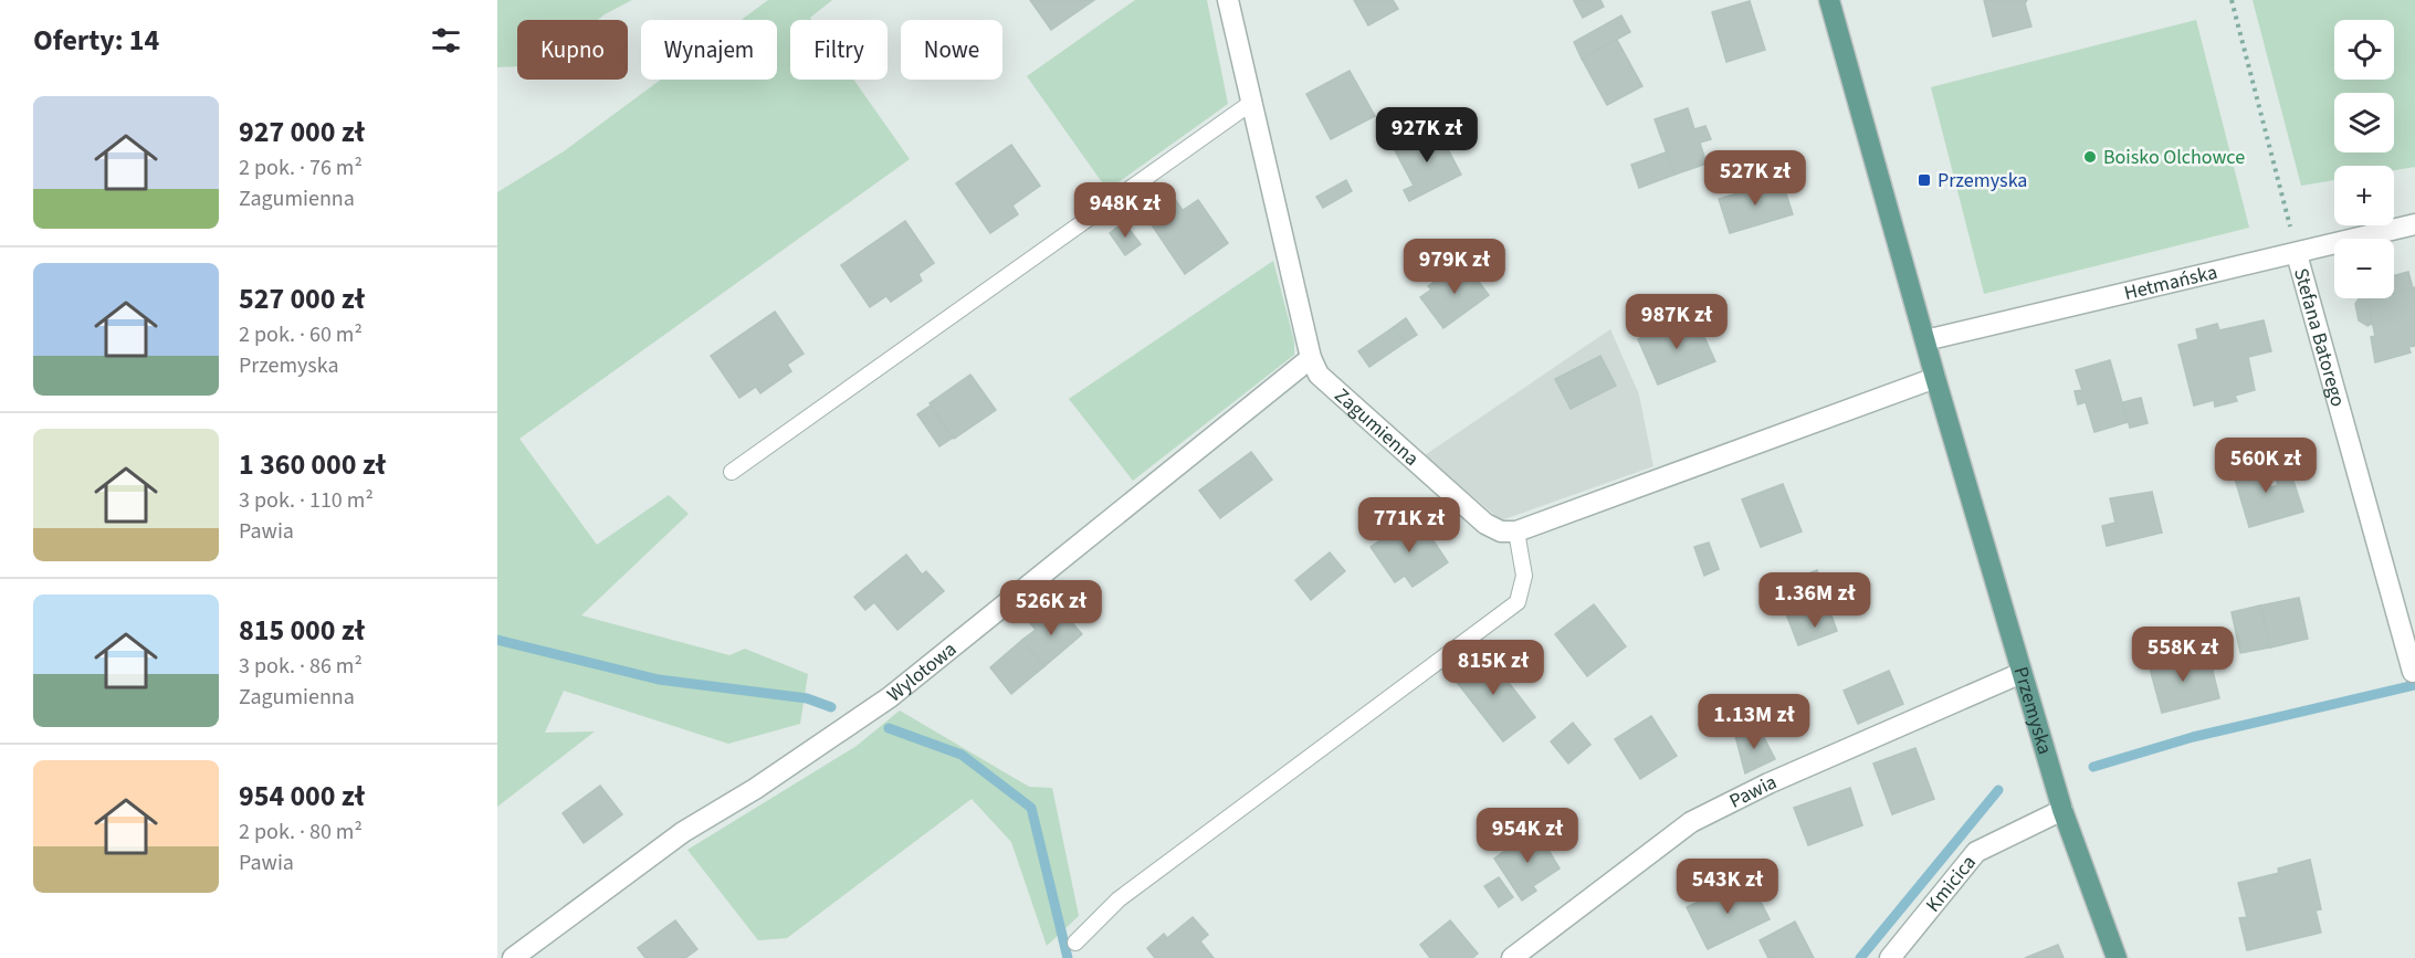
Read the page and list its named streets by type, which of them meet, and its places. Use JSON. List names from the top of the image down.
{
  "streets": {
    "main road": ["Przemyska"],
    "street": [
      "Hetmańska",
      "Stefana Batorego",
      "Zagumienna",
      "Wylotowa",
      "Pawia",
      "Kmicica"
    ]
  },
  "crossings": [
    ["Hetmańska", "Stefana Batorego"],
    ["Hetmańska", "Przemyska"],
    ["Zagumienna", "Wylotowa"],
    ["Przemyska", "Pawia"],
    ["Przemyska", "Kmicica"]
  ],
  "places": {
    "other": ["Boisko Olchowce"],
    "transit": ["Przemyska"]
  },
  "page": {
    "heading": "Oferty: 14",
    "map_buttons": ["+", "−"],
    "chip": [
      "Kupno",
      "Wynajem",
      "Filtry",
      "Nowe"
    ],
    "list": [
      {
        "name": "927 000 zł",
        "note": "2 pok. · 76 m² · Zagumienna"
      },
      {
        "name": "527 000 zł",
        "note": "2 pok. · 60 m² · Przemyska"
      },
      {
        "name": "1 360 000 zł",
        "note": "3 pok. · 110 m² · Pawia"
      },
      {
        "name": "815 000 zł",
        "note": "3 pok. · 86 m² · Zagumienna"
      },
      {
        "name": "954 000 zł",
        "note": "2 pok. · 80 m² · Pawia"
      }
    ],
    "price": [
      "927K zł",
      "527K zł",
      "948K zł",
      "979K zł",
      "987K zł",
      "560K zł",
      "771K zł",
      "1.36M zł",
      "526K zł",
      "558K zł",
      "815K zł",
      "1.13M zł",
      "954K zł",
      "543K zł"
    ]
  }
}
